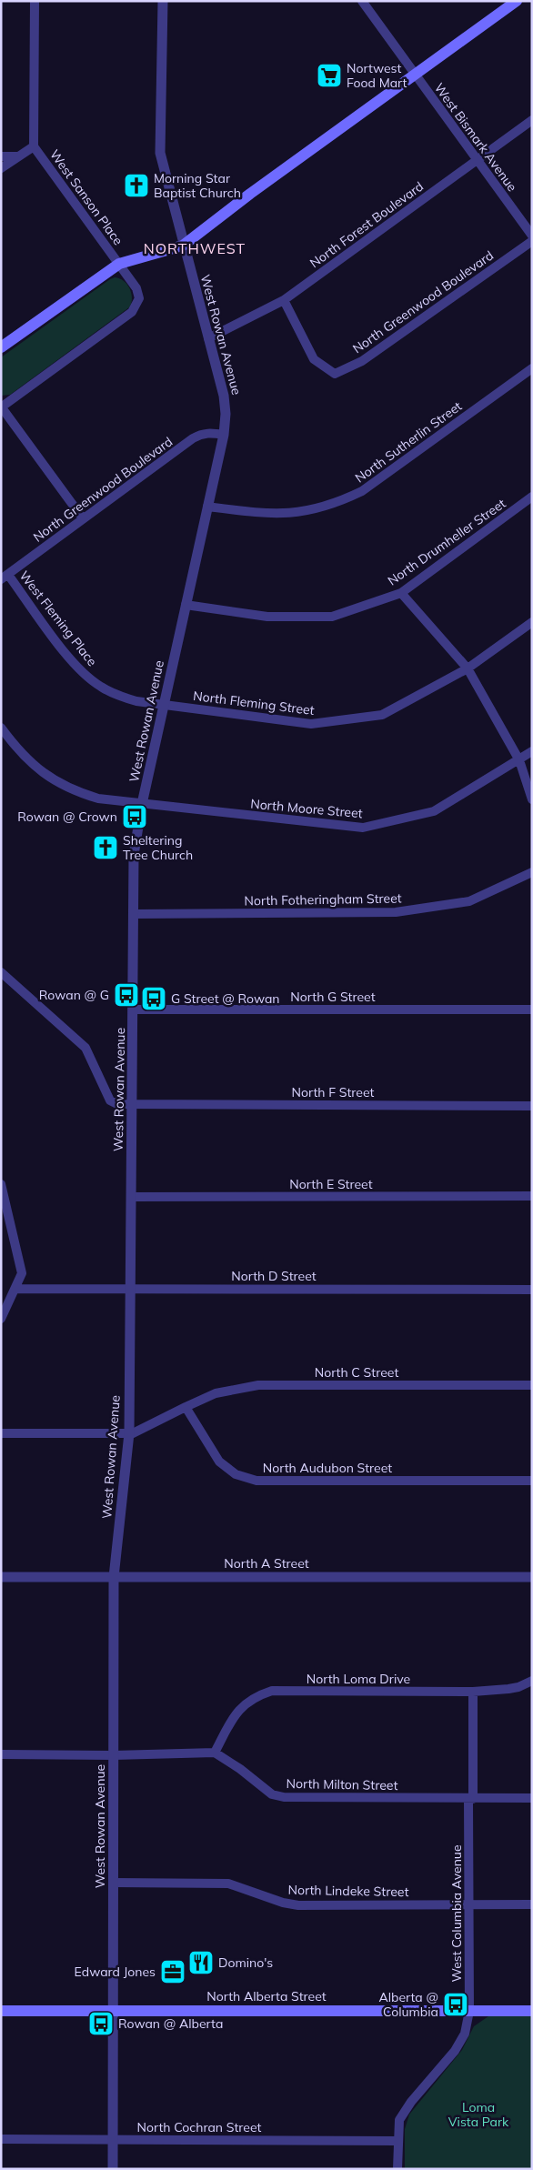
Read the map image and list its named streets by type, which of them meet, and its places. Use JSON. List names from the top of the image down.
{
  "streets": {
    "main road": ["North Alberta Street"],
    "street": [
      "West Bismark Avenue",
      "West Sanson Place",
      "North Forest Boulevard",
      "North Greenwood Boulevard",
      "West Rowan Avenue",
      "North Sutherlin Street",
      "North Drumheller Street",
      "West Fleming Place",
      "North Fleming Street",
      "North Moore Street",
      "North Fotheringham Street",
      "North G Street",
      "North F Street",
      "North E Street",
      "North D Street",
      "North C Street",
      "North Audubon Street",
      "North A Street",
      "North Loma Drive",
      "North Milton Street",
      "North Lindeke Street",
      "West Columbia Avenue",
      "North Cochran Street"
    ]
  },
  "crossings": [
    ["West Bismark Avenue", "North Forest Boulevard"],
    ["North Forest Boulevard", "North Greenwood Boulevard"],
    ["North Forest Boulevard", "West Rowan Avenue"],
    ["North Greenwood Boulevard", "West Rowan Avenue"],
    ["North Greenwood Boulevard", "West Fleming Place"],
    ["West Rowan Avenue", "North Sutherlin Street"],
    ["West Rowan Avenue", "North Drumheller Street"],
    ["West Rowan Avenue", "West Fleming Place"],
    ["West Rowan Avenue", "North Fleming Street"],
    ["West Rowan Avenue", "North Moore Street"],
    ["West Rowan Avenue", "North Fotheringham Street"],
    ["West Rowan Avenue", "North G Street"],
    ["West Rowan Avenue", "North F Street"],
    ["West Rowan Avenue", "North E Street"],
    ["West Rowan Avenue", "North D Street"],
    ["West Rowan Avenue", "North A Street"],
    ["West Rowan Avenue", "North Lindeke Street"],
    ["West Rowan Avenue", "North Alberta Street"],
    ["West Rowan Avenue", "North Cochran Street"],
    ["West Fleming Place", "North Fleming Street"],
    ["North C Street", "North Audubon Street"],
    ["North Loma Drive", "North Milton Street"],
    ["North Loma Drive", "West Columbia Avenue"],
    ["North Milton Street", "West Columbia Avenue"],
    ["North Lindeke Street", "West Columbia Avenue"],
    ["West Columbia Avenue", "North Alberta Street"],
    ["West Columbia Avenue", "North Cochran Street"]
  ],
  "districts": ["NORTHWEST"],
  "parks": ["Loma Vista Park"],
  "places": {
    "supermarket": ["Nortwest Food Mart"],
    "church": ["Morning Star Baptist Church", "Sheltering Tree Church"],
    "bus stop": [
      "Rowan @ Crown",
      "Rowan @ G",
      "G Street @ Rowan",
      "Alberta @ Columbia",
      "Rowan @ Alberta"
    ],
    "restaurant": ["Domino's"],
    "office": ["Edward Jones"]
  }
}
